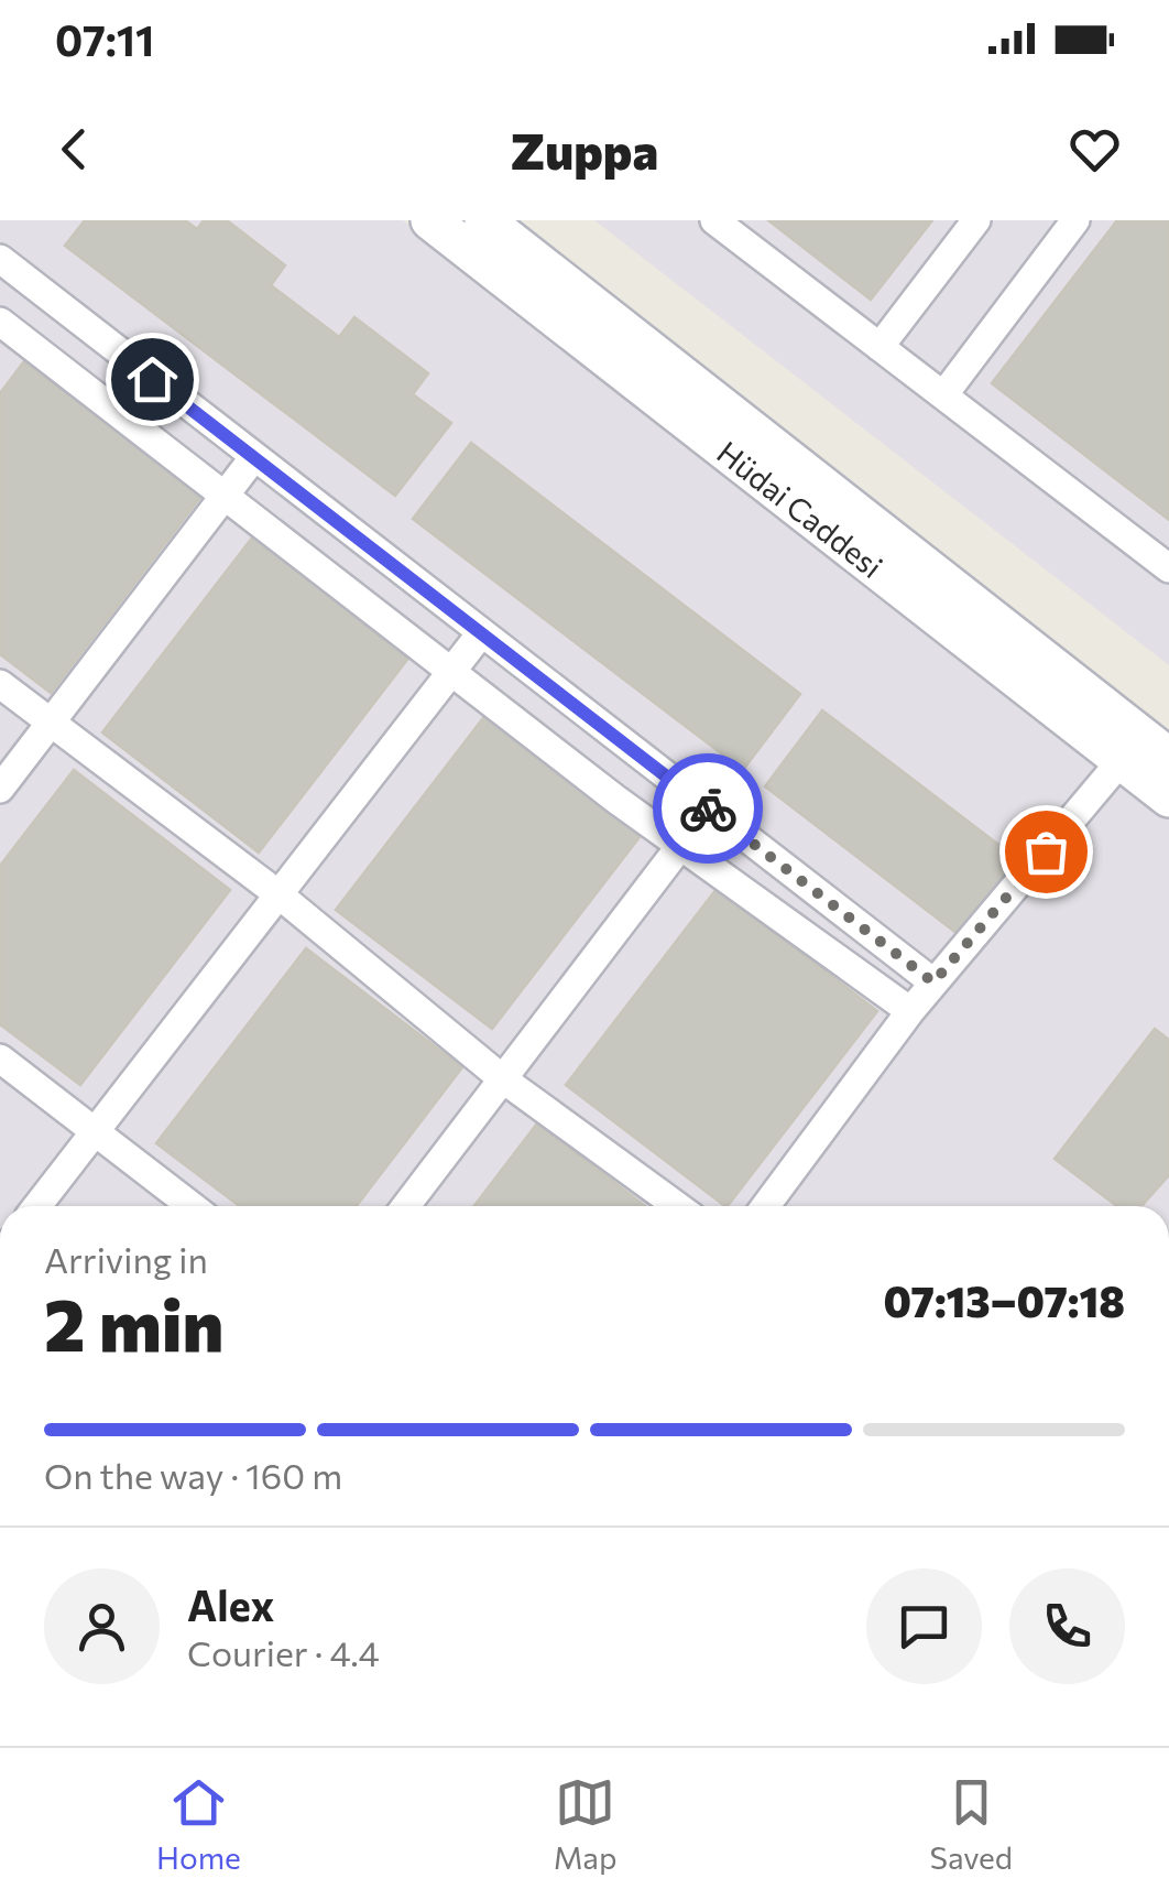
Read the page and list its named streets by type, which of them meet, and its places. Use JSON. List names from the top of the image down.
{
  "streets": {
    "street": ["Hüdai Caddesi"]
  },
  "page": {
    "status": "07:11",
    "header": "Zuppa",
    "heading": ["2 min", "Arriving in", "07:13–07:18"],
    "panel": ["Alex", "Courier · 4.4"],
    "bar": "On the way · 160 m",
    "tabs": ["Home", "Map", "Saved"]
  }
}
